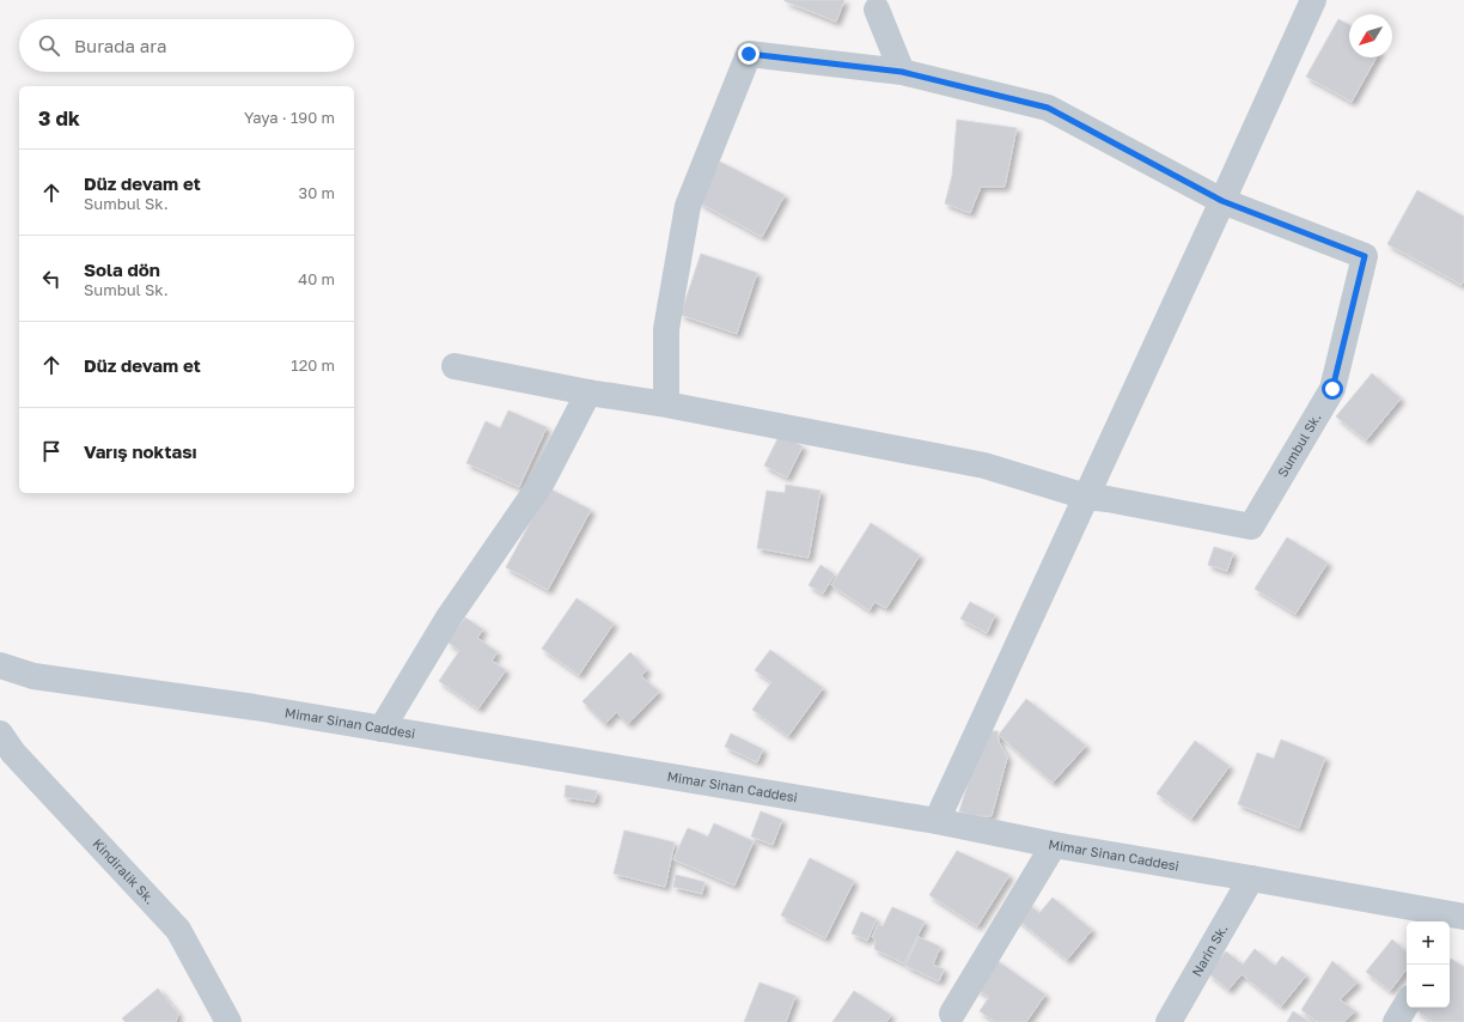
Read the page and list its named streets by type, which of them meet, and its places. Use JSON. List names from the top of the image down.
{
  "streets": {
    "street": [
      "Sumbul Sk.",
      "Mimar Sinan Caddesi",
      "Kindiralik Sk.",
      "Narin Sk."
    ]
  },
  "crossings": [
    ["Mimar Sinan Caddesi", "Narin Sk."]
  ],
  "north": "bottom left",
  "page": {
    "search": "Burada ara",
    "heading": ["3 dk", "Yaya · 190 m"],
    "list": [
      ["Düz devam et", "Sumbul Sk.", "30 m"],
      ["Sola dön", "Sumbul Sk.", "40 m"],
      ["Düz devam et", "120 m"],
      "Varış noktası"
    ],
    "map_buttons": ["+", "−"]
  }
}
